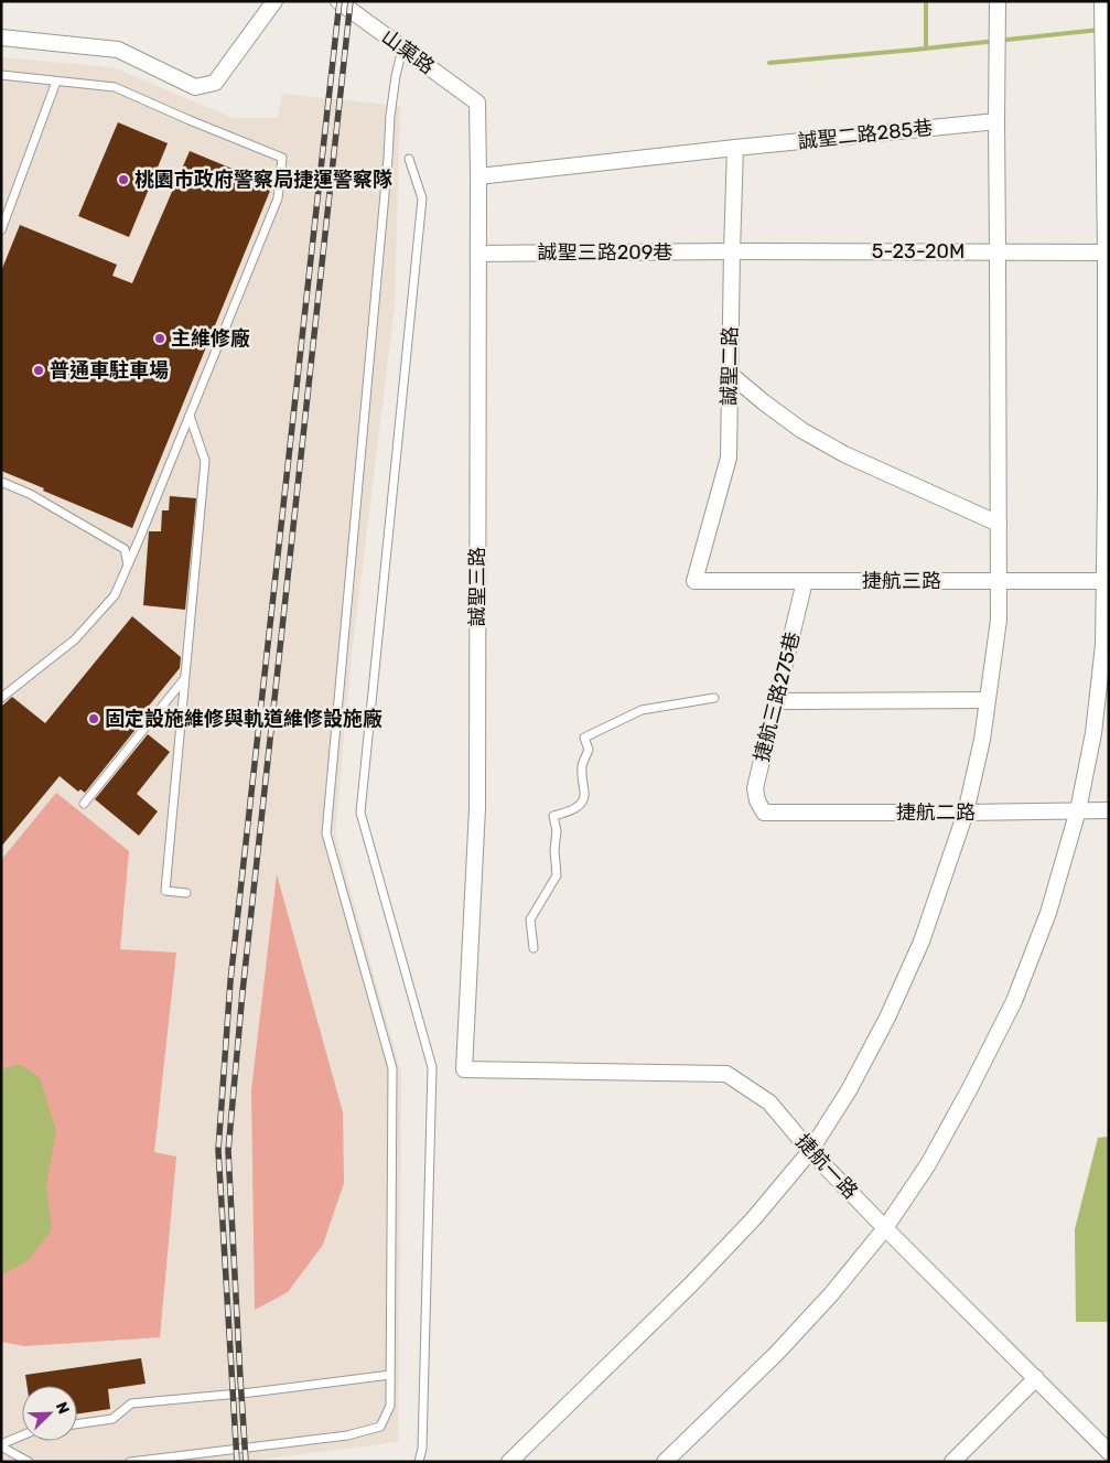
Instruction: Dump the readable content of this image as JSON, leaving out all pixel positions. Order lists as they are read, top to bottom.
{
  "streets": {
    "street": [
      "山菓路",
      "誠聖二路285巷",
      "5-23-20M",
      "誠聖三路209巷",
      "誠聖二路",
      "捷航三路",
      "誠聖三路",
      "捷航三路275巷",
      "捷航二路",
      "捷航一路"
    ]
  },
  "crossings": [
    ["山菓路", "誠聖三路"],
    ["誠聖二路285巷", "誠聖二路"],
    ["誠聖二路285巷", "誠聖三路"],
    ["5-23-20M", "誠聖三路209巷"],
    ["5-23-20M", "誠聖二路"],
    ["誠聖三路209巷", "誠聖二路"],
    ["誠聖三路209巷", "誠聖三路"],
    ["誠聖二路", "捷航三路"],
    ["捷航三路", "捷航三路275巷"],
    ["誠聖三路", "捷航一路"],
    ["捷航三路275巷", "捷航二路"]
  ],
  "places": [
    "桃園市政府警察局捷運警察隊",
    "主維修廠",
    "普通車駐車場",
    "固定設施維修與軌道維修設施廠"
  ],
  "north": "top right"
}
